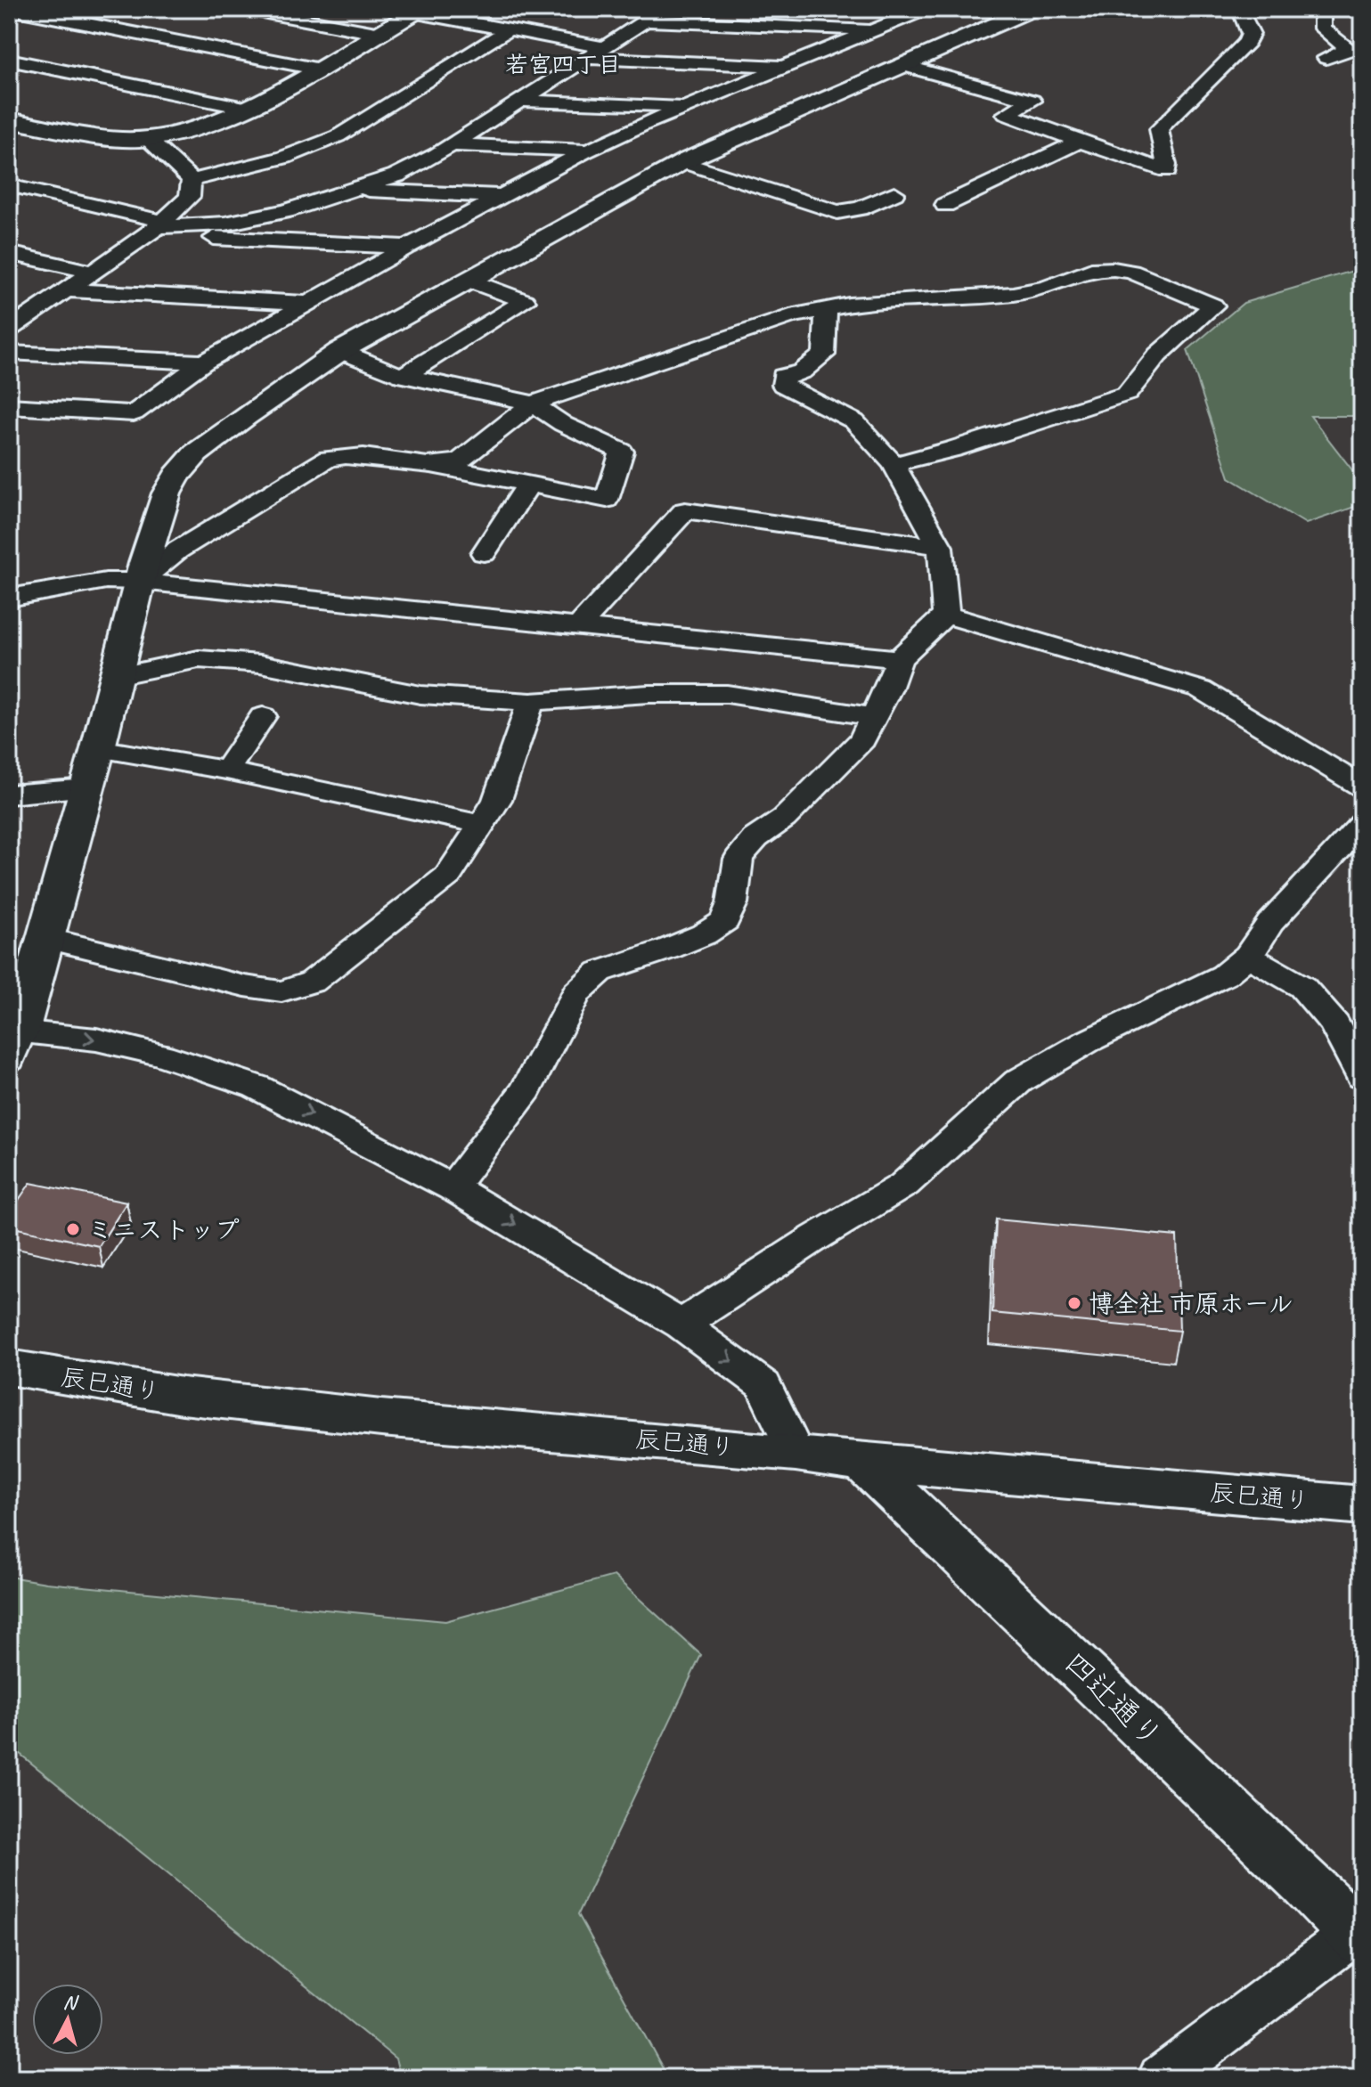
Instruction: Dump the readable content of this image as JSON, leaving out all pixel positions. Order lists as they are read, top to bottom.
{
  "streets": {
    "street": ["辰巳通り", "四辻通り"]
  },
  "crossings": [
    ["辰巳通り", "四辻通り"]
  ],
  "districts": ["若宮四丁目"],
  "places": ["ミニストップ", "博全社 市原ホール"],
  "north": "top"
}
